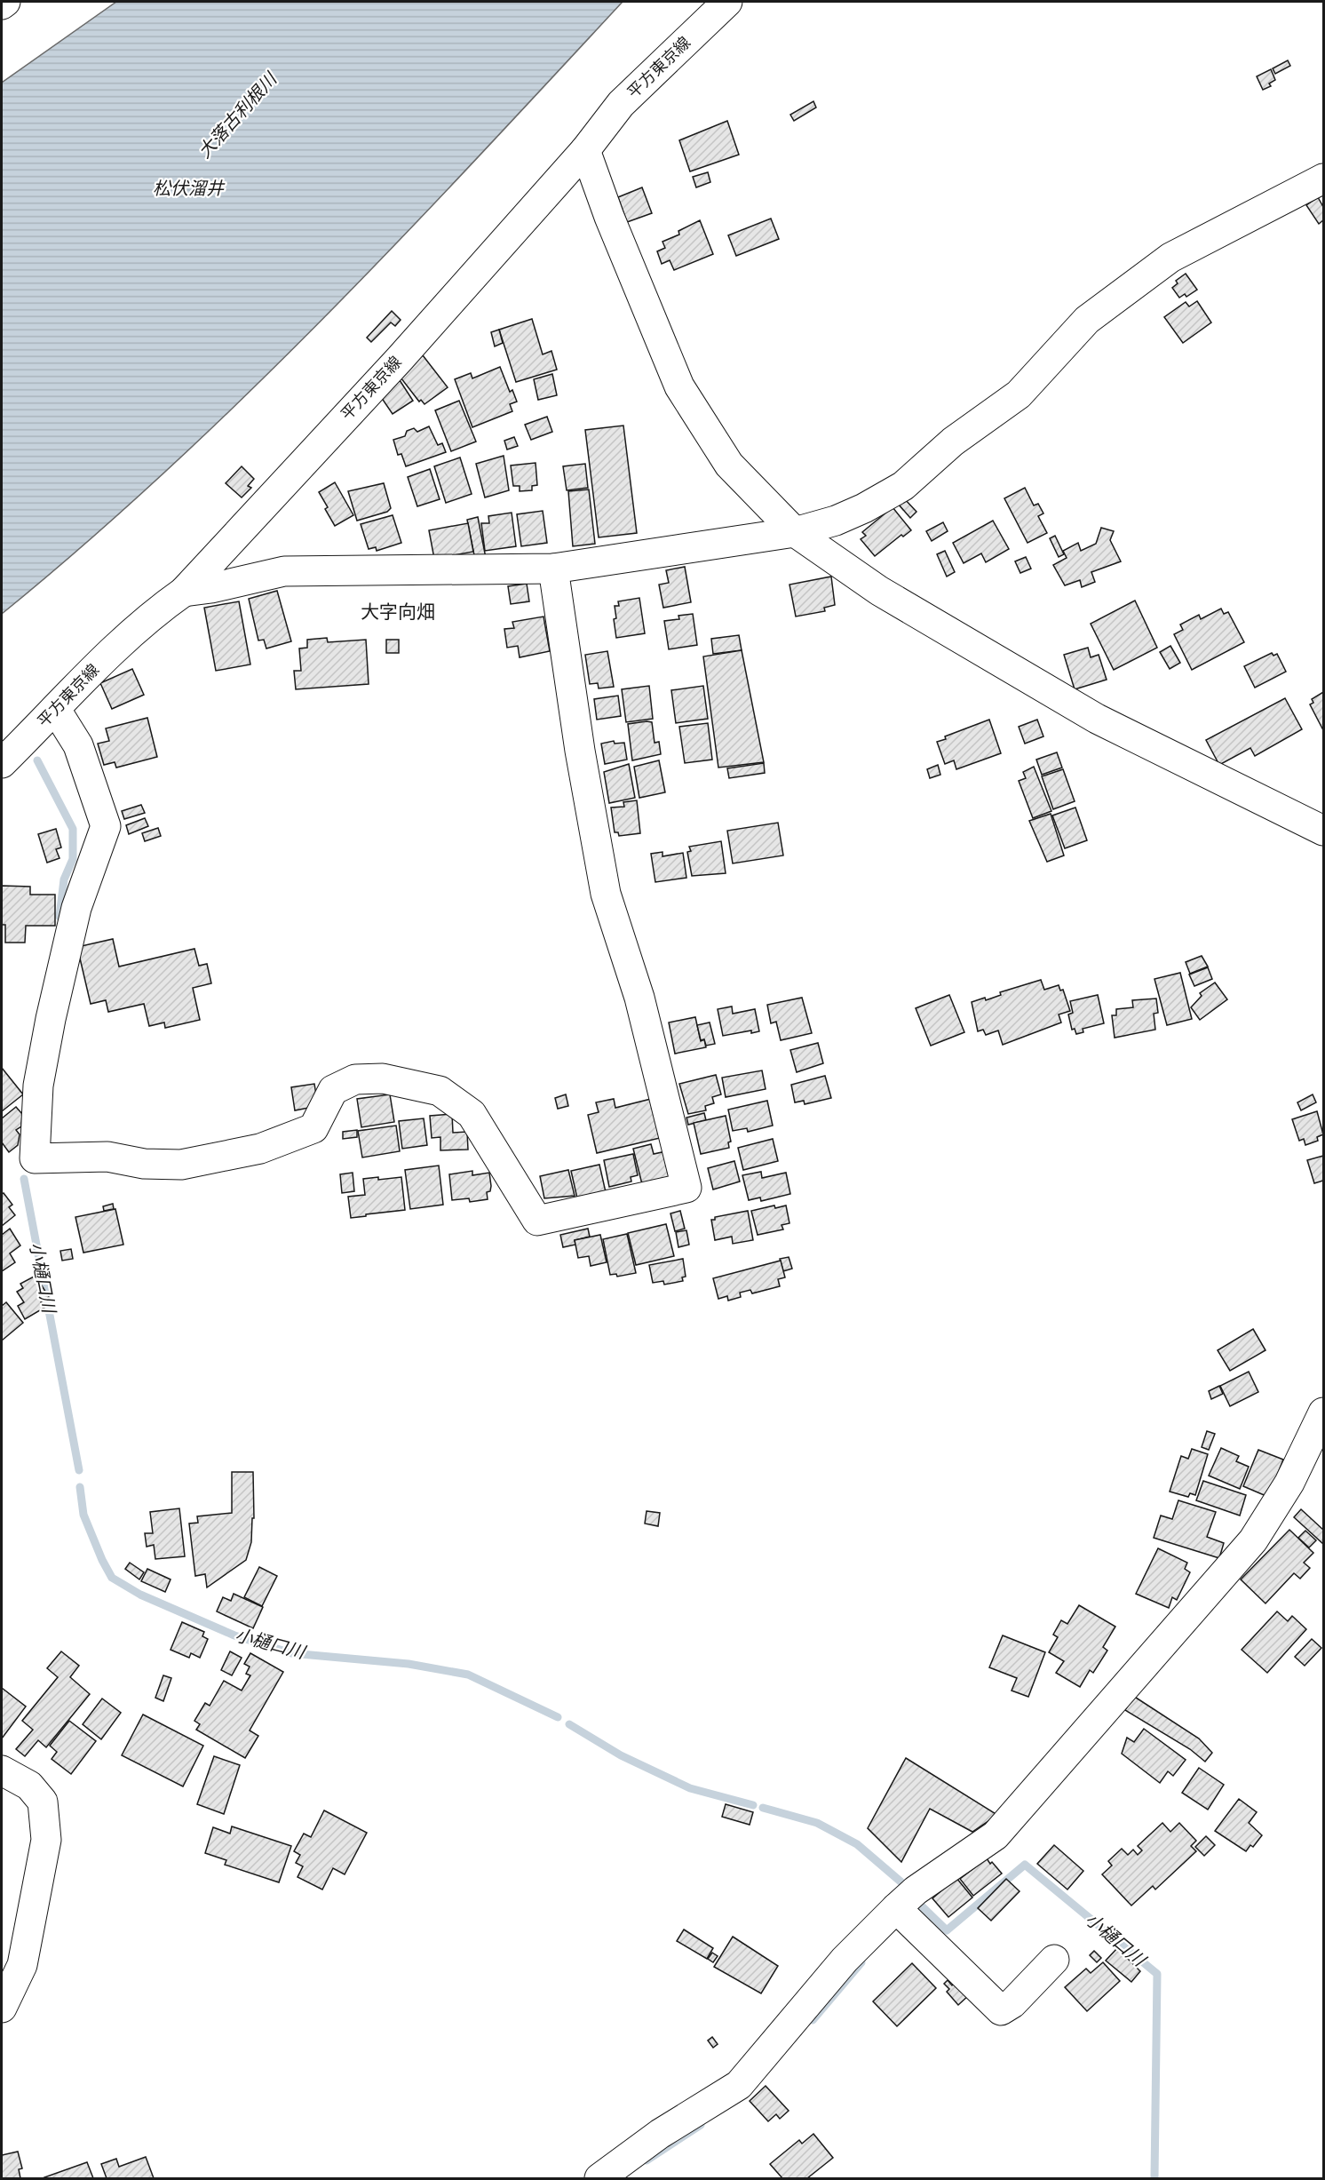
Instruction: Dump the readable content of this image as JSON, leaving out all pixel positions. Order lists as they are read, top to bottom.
{
  "streets": {
    "street": ["平方東京線"]
  },
  "districts": ["大字向畑"],
  "water": ["大落古利根川", "松伏溜井", "小樋口川"]
}
